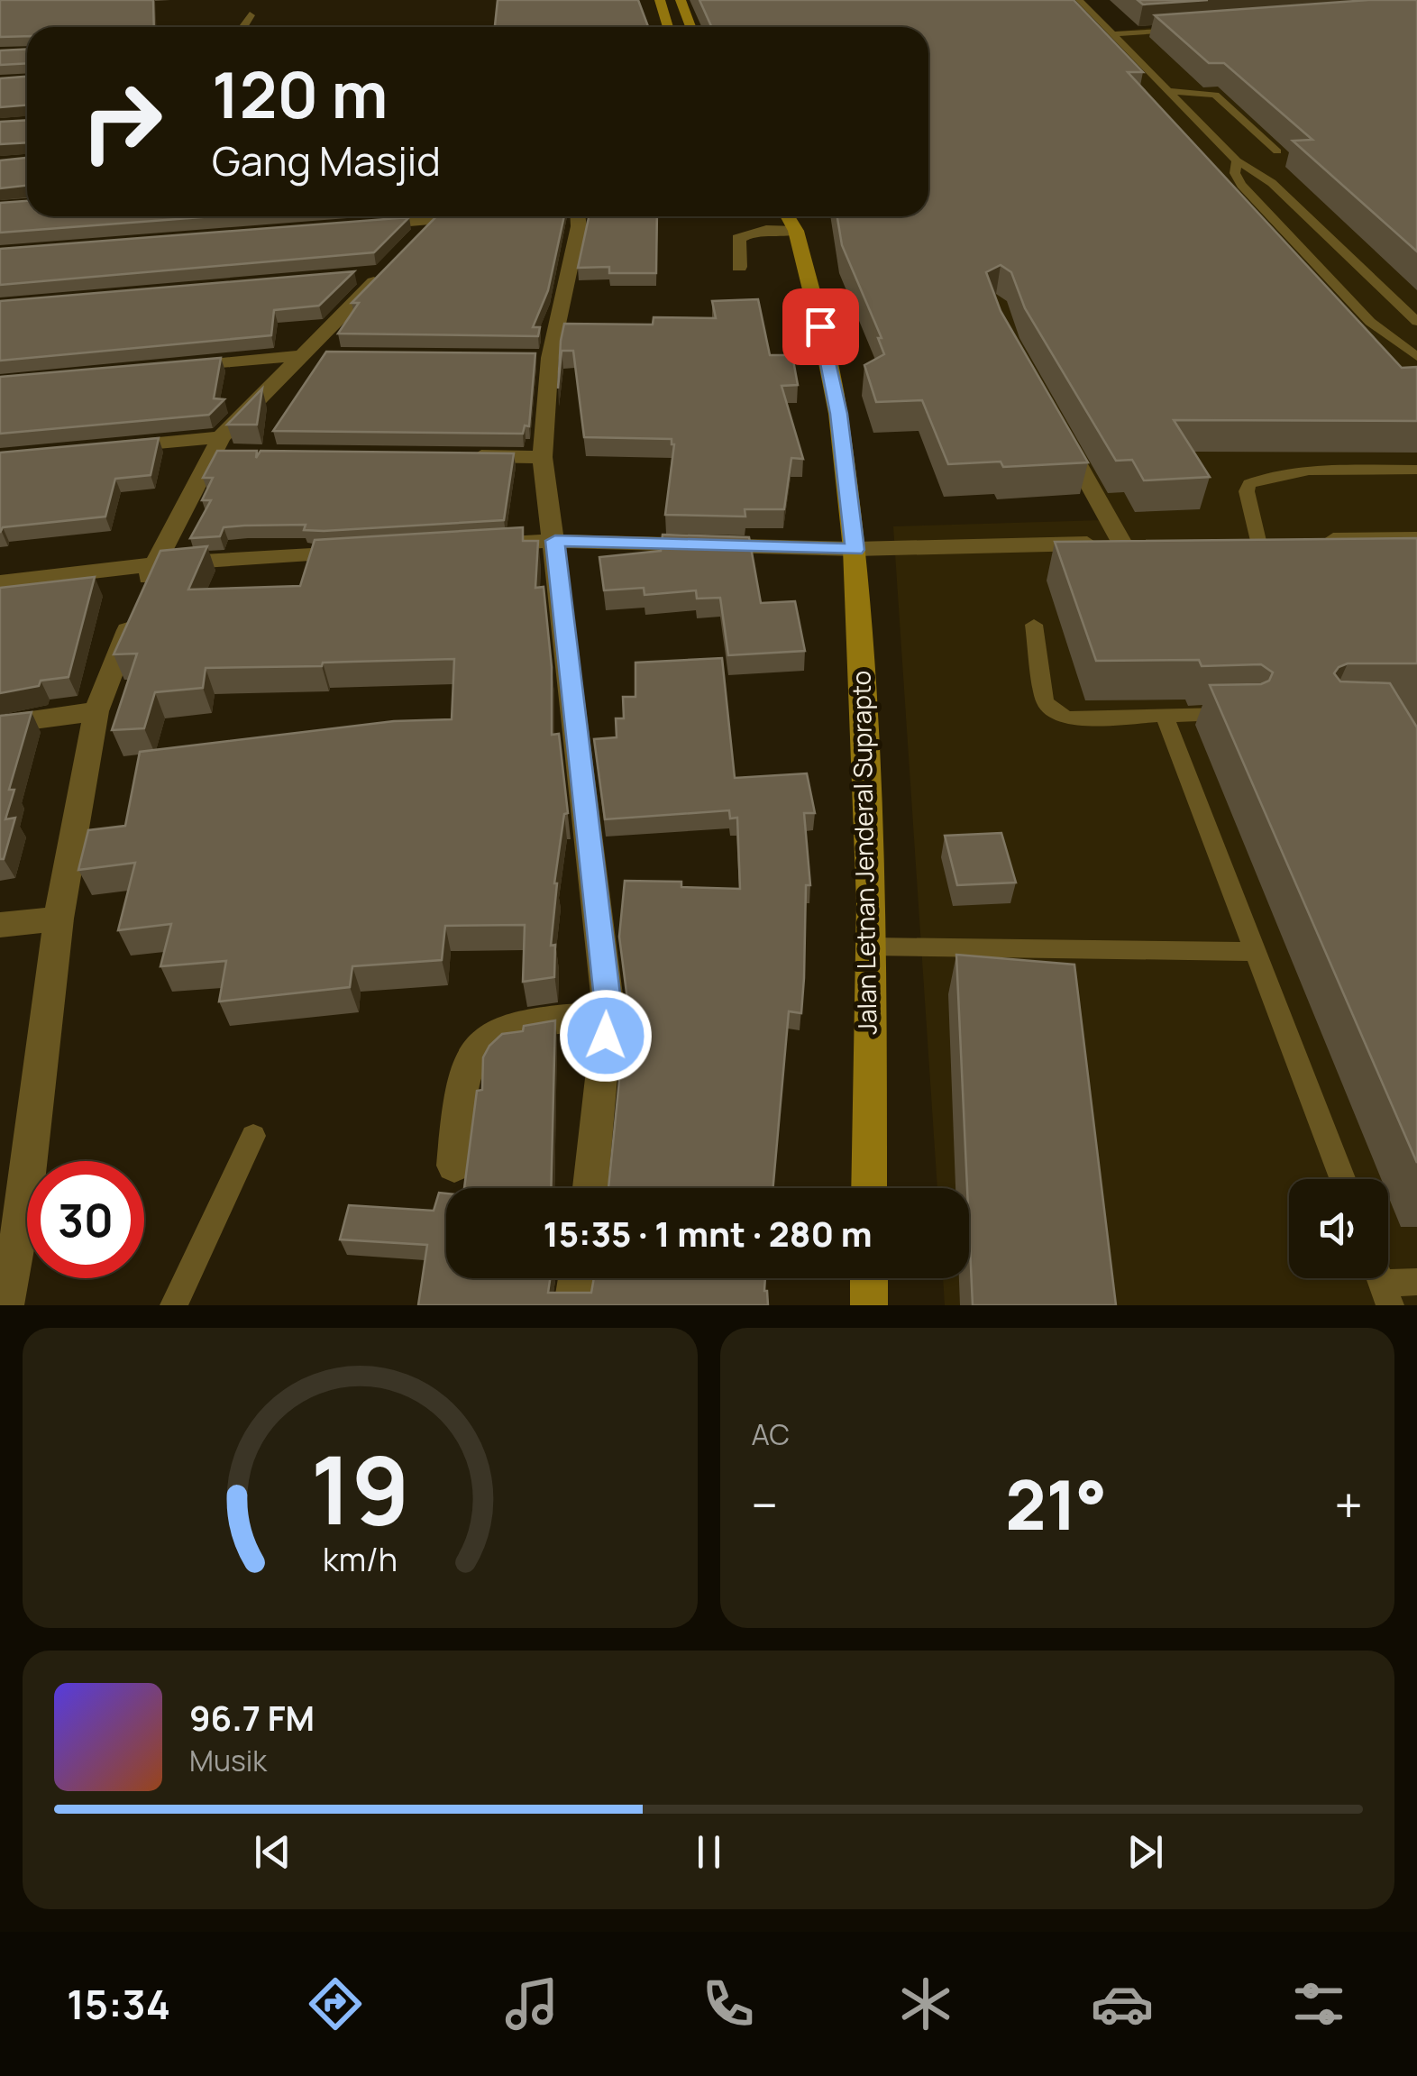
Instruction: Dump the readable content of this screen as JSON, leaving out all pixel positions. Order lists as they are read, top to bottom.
{
  "streets": {
    "main road": ["Jalan Letnan Jenderal Suprapto"]
  },
  "page": {
    "turn": ["120 m", "Gang Masjid"],
    "limit": "30",
    "trip": "15:35 · 1 mnt · 280 m",
    "tile": "AC",
    "heat": ["−", "21°", "+"],
    "song": ["96.7 FM", "Musik"],
    "tabs": "15:34",
    "gauge": ["19", "km/h"]
  }
}
